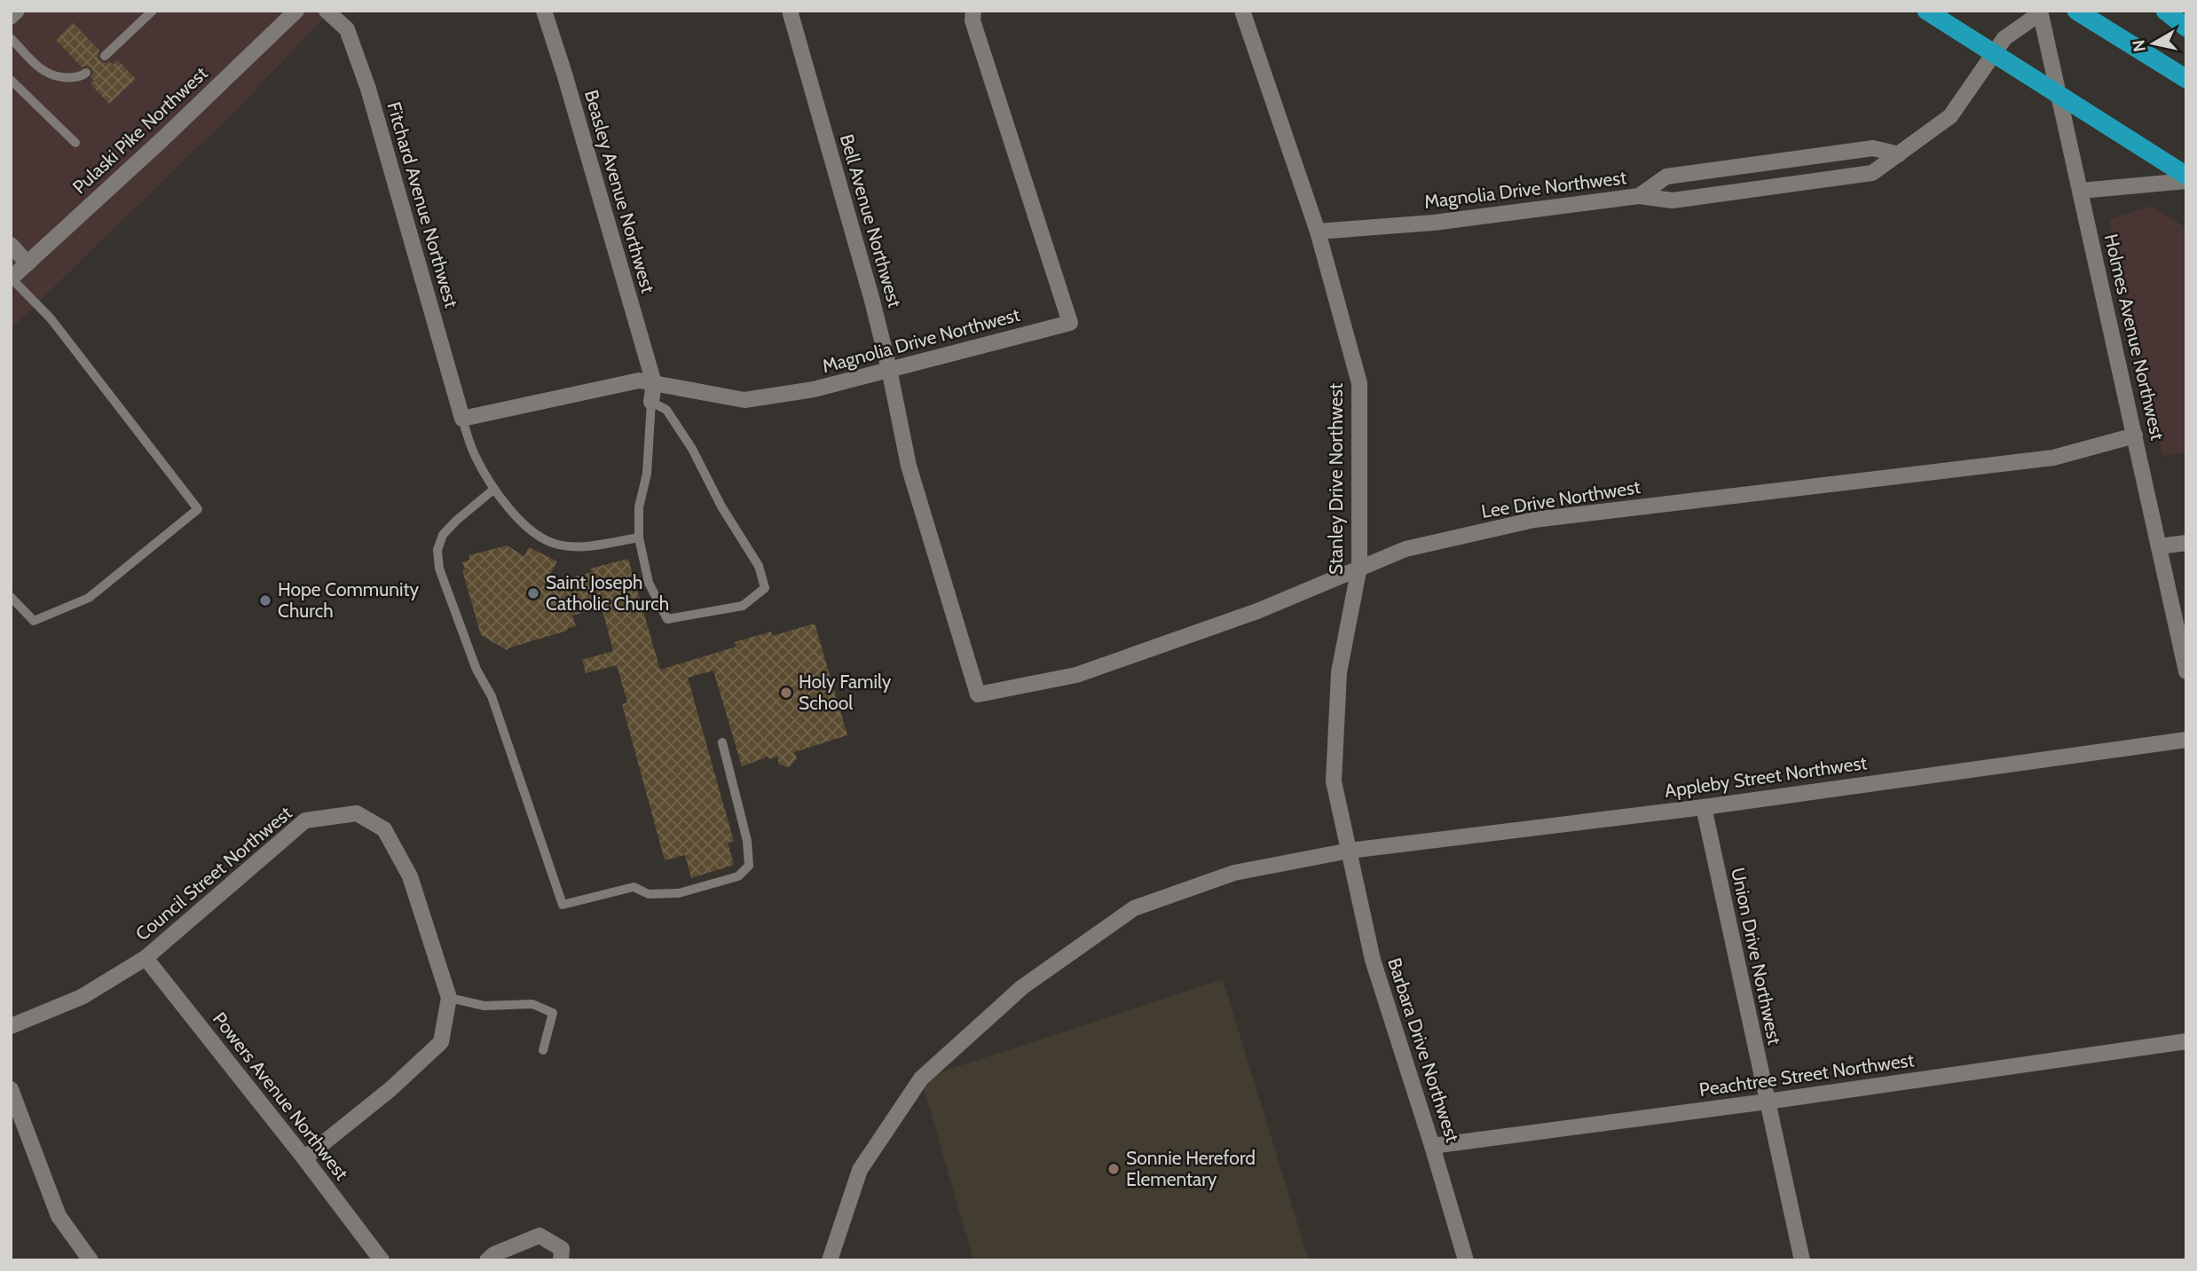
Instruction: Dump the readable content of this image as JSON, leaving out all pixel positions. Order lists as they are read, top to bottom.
{
  "streets": {
    "street": [
      "Pulaski Pike Northwest",
      "Magnolia Drive Northwest",
      "Beasley Avenue Northwest",
      "Fitchard Avenue Northwest",
      "Bell Avenue Northwest",
      "Holmes Avenue Northwest",
      "Stanley Drive Northwest",
      "Lee Drive Northwest",
      "Appleby Street Northwest",
      "Council Street Northwest",
      "Union Drive Northwest",
      "Barbara Drive Northwest",
      "Peachtree Street Northwest",
      "Powers Avenue Northwest"
    ]
  },
  "crossings": [
    ["Magnolia Drive Northwest", "Beasley Avenue Northwest"],
    ["Magnolia Drive Northwest", "Fitchard Avenue Northwest"],
    ["Magnolia Drive Northwest", "Bell Avenue Northwest"],
    ["Magnolia Drive Northwest", "Stanley Drive Northwest"],
    ["Bell Avenue Northwest", "Lee Drive Northwest"],
    ["Holmes Avenue Northwest", "Lee Drive Northwest"],
    ["Stanley Drive Northwest", "Lee Drive Northwest"],
    ["Stanley Drive Northwest", "Appleby Street Northwest"],
    ["Stanley Drive Northwest", "Barbara Drive Northwest"],
    ["Appleby Street Northwest", "Union Drive Northwest"],
    ["Appleby Street Northwest", "Barbara Drive Northwest"],
    ["Council Street Northwest", "Powers Avenue Northwest"],
    ["Union Drive Northwest", "Peachtree Street Northwest"],
    ["Barbara Drive Northwest", "Peachtree Street Northwest"]
  ],
  "places": [
    "Saint Joseph Catholic Church",
    "Hope Community Church",
    "Holy Family School",
    "Sonnie Hereford Elementary"
  ],
  "north": "left"
}
